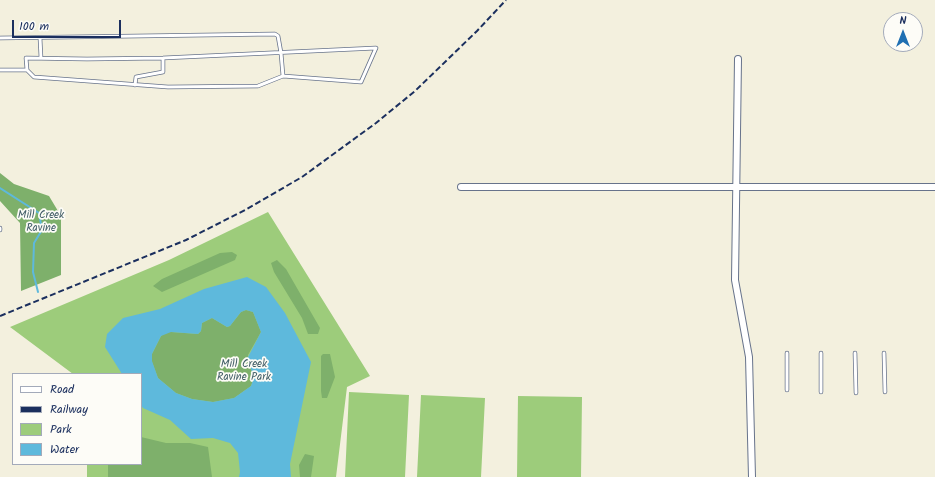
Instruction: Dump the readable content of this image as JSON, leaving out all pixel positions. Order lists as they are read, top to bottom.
{
  "parks": ["Mill Creek Ravine", "Mill Creek Ravine Park"],
  "legend": [
    "Road",
    "Railway",
    "Park",
    "Water"
  ],
  "scale_bar": "100 m",
  "north": "top"
}
